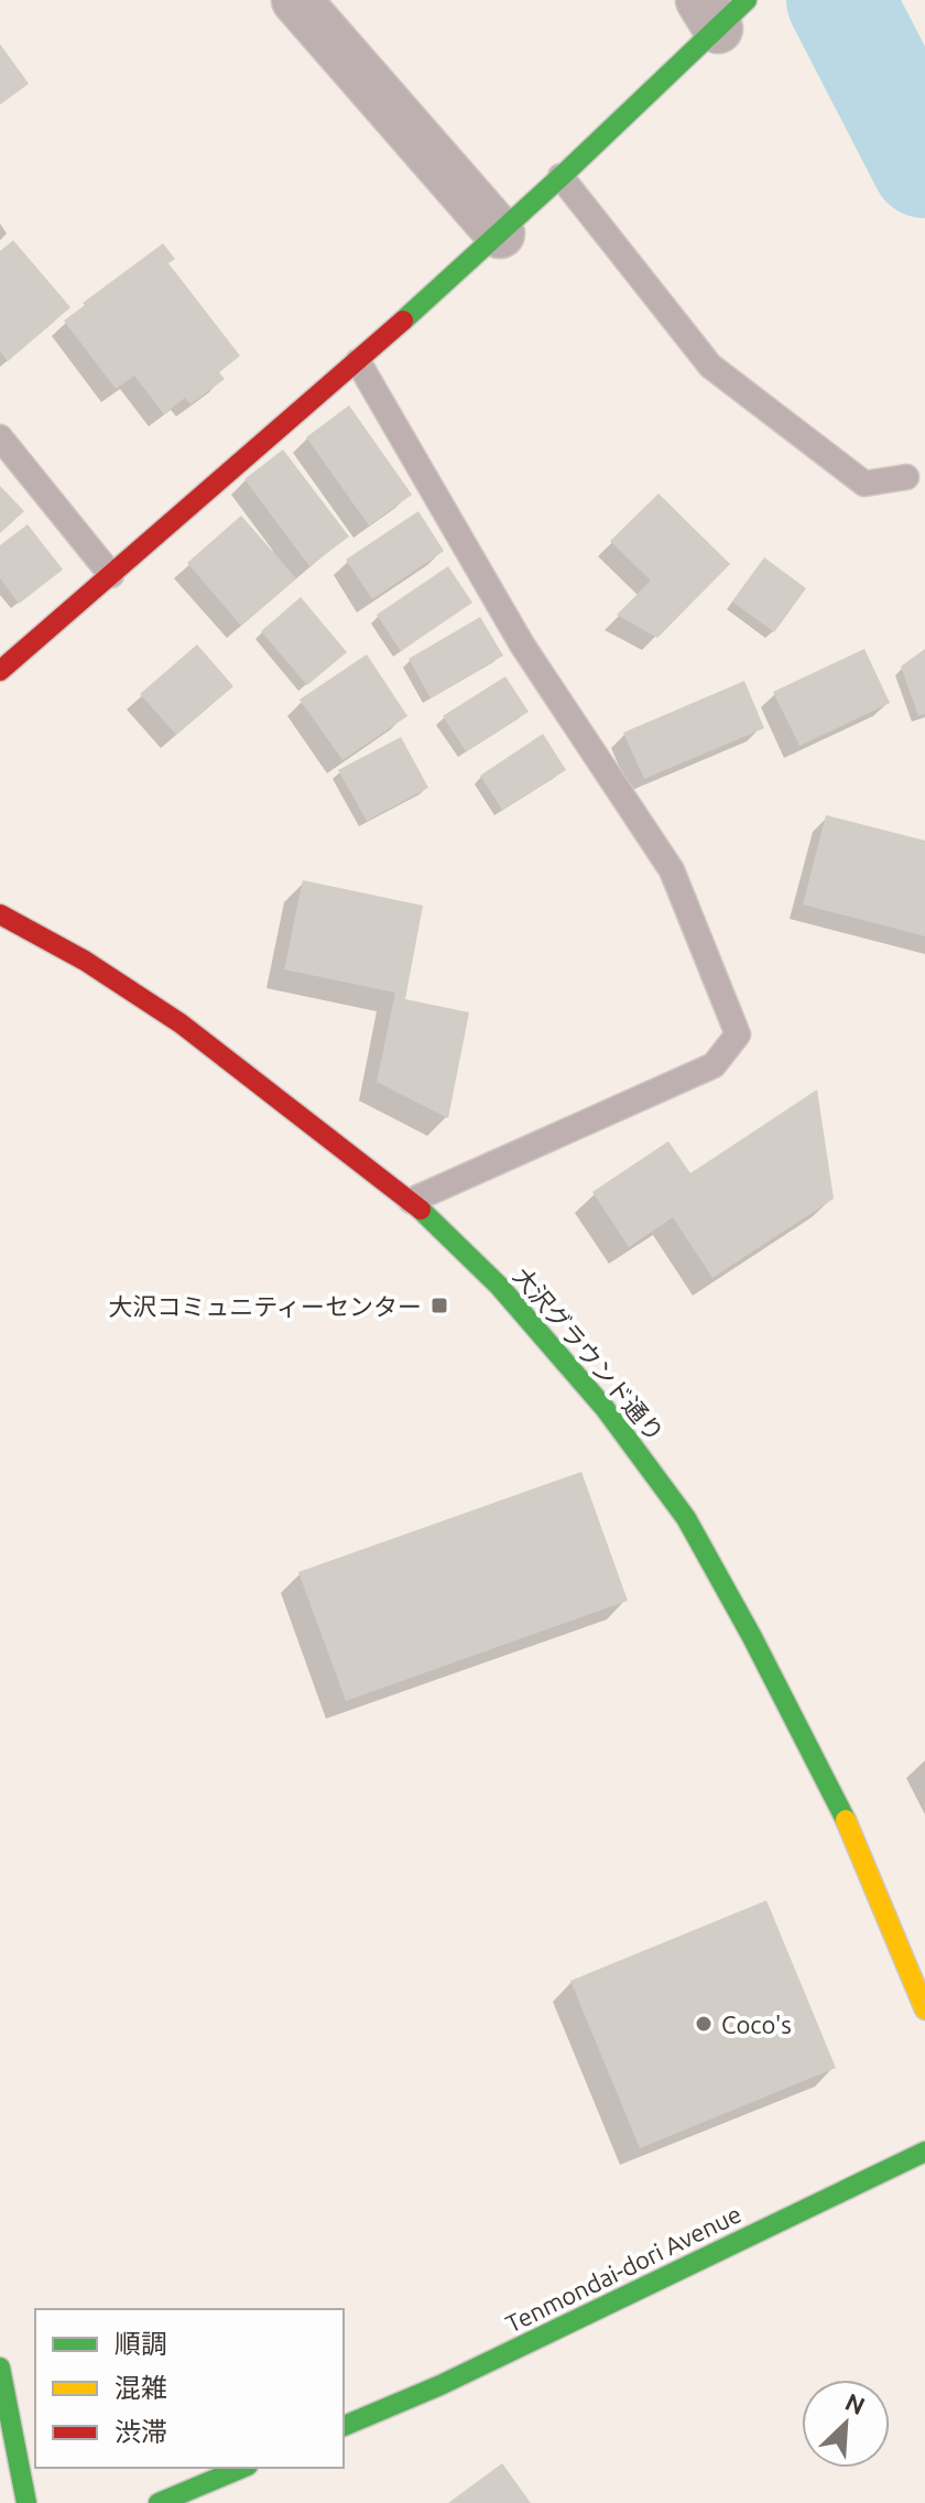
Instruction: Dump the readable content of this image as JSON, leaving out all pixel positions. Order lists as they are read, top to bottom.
{
  "streets": {
    "street": ["大沢グラウンド通り", "Tenmondai-dori Avenue"]
  },
  "places": {
    "transit": ["大沢コミュニティーセンター"],
    "other": ["Coco's"]
  },
  "legend": ["順調", "混雑", "渋滞"],
  "north": "top right"
}
